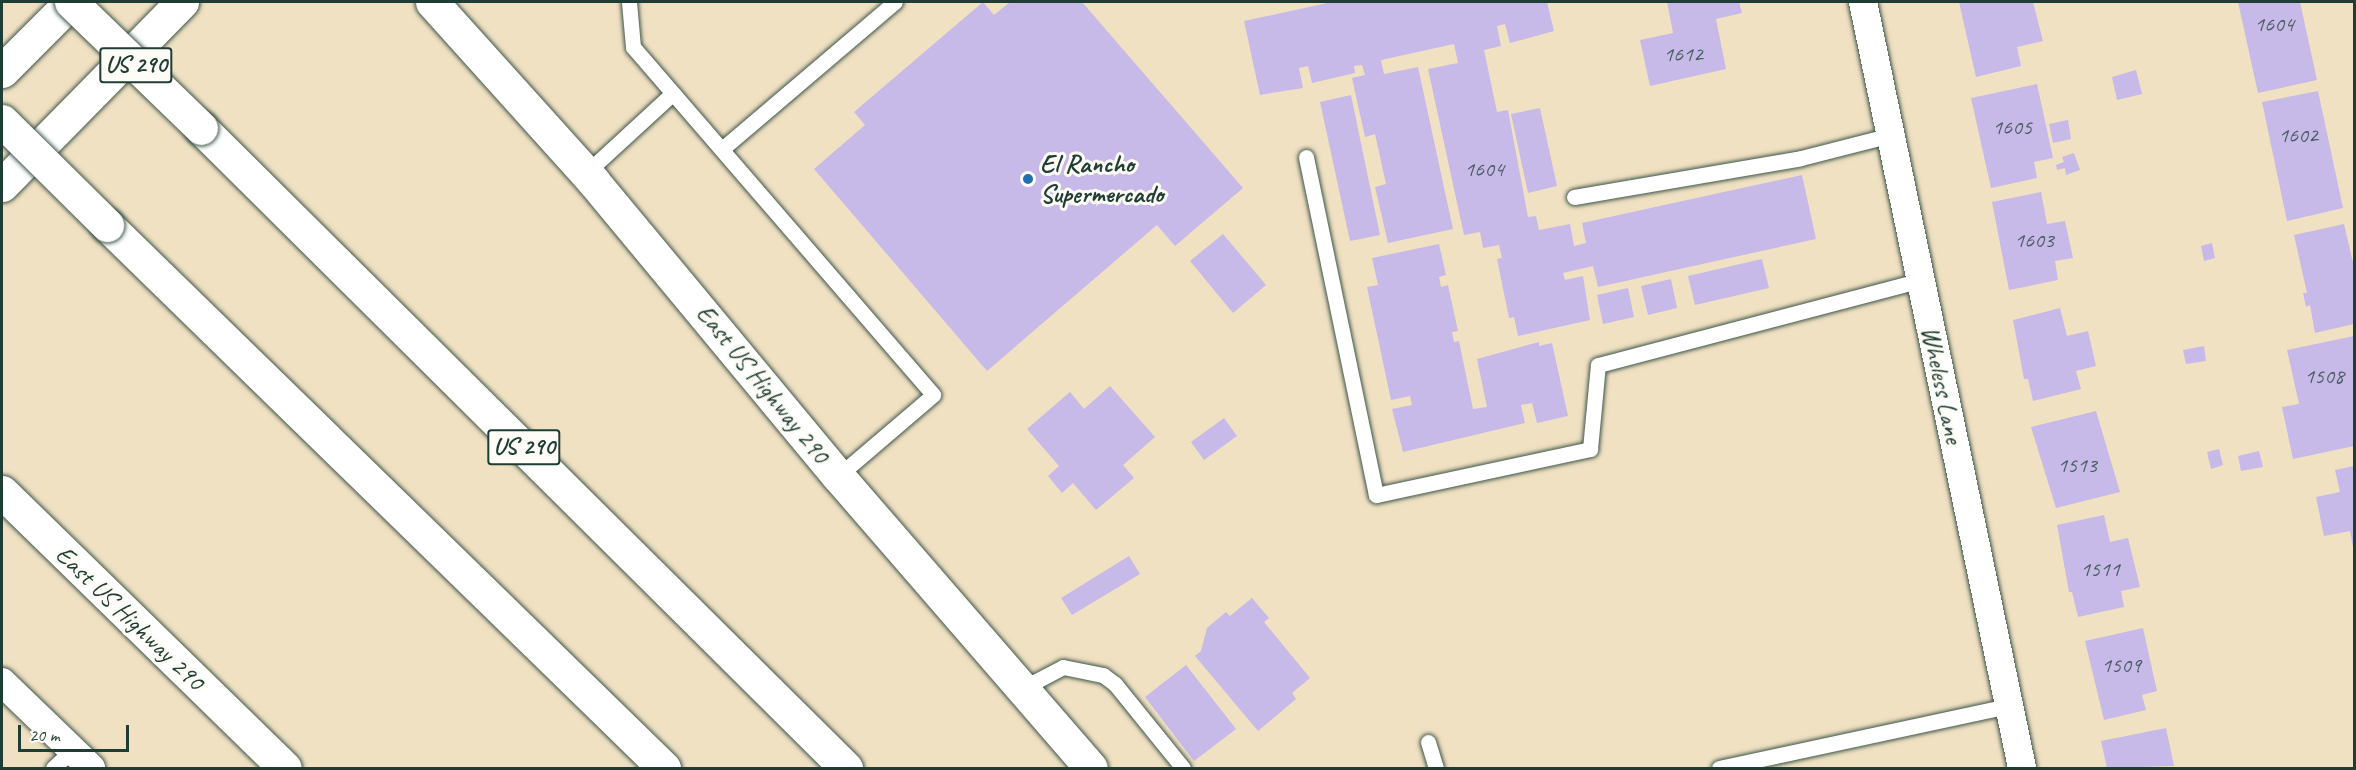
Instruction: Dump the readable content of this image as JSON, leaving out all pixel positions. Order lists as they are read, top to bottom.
{
  "streets": {
    "main road": ["US 290", "East US Highway 290"],
    "street": ["Wheless Lane"]
  },
  "places": ["El Rancho Supermercado"],
  "house_numbers": [
    "1604",
    "1612",
    "1605",
    "1602",
    "1604",
    "1603",
    "1508",
    "1513",
    "1511",
    "1509"
  ],
  "scale_bar": "20 m"
}
